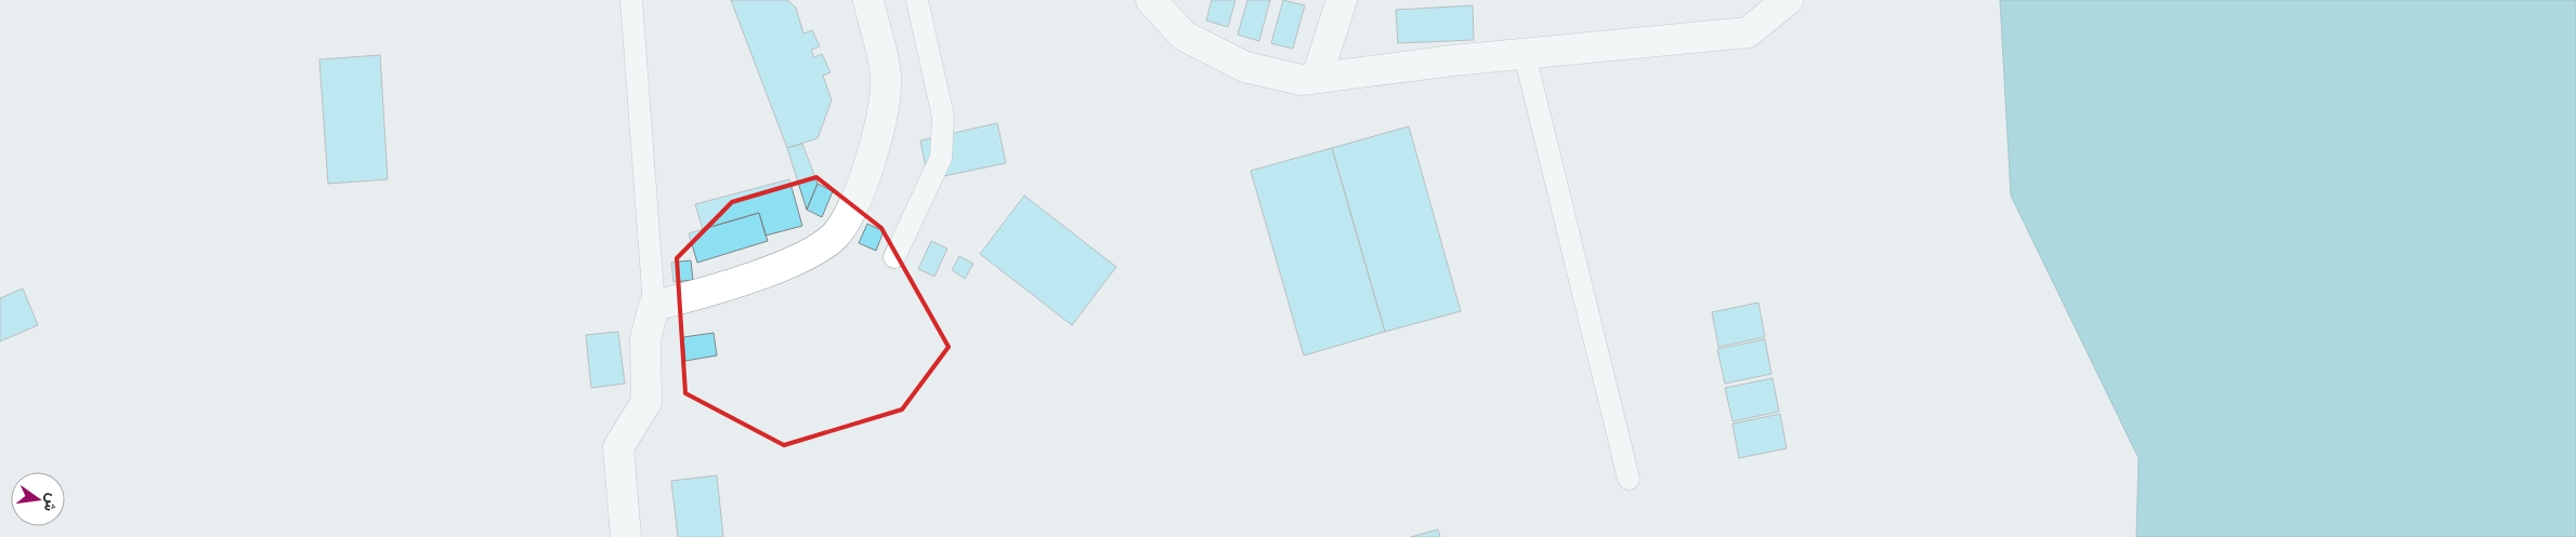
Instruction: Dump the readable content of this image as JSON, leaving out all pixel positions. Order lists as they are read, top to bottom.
{
  "north": "right"
}
